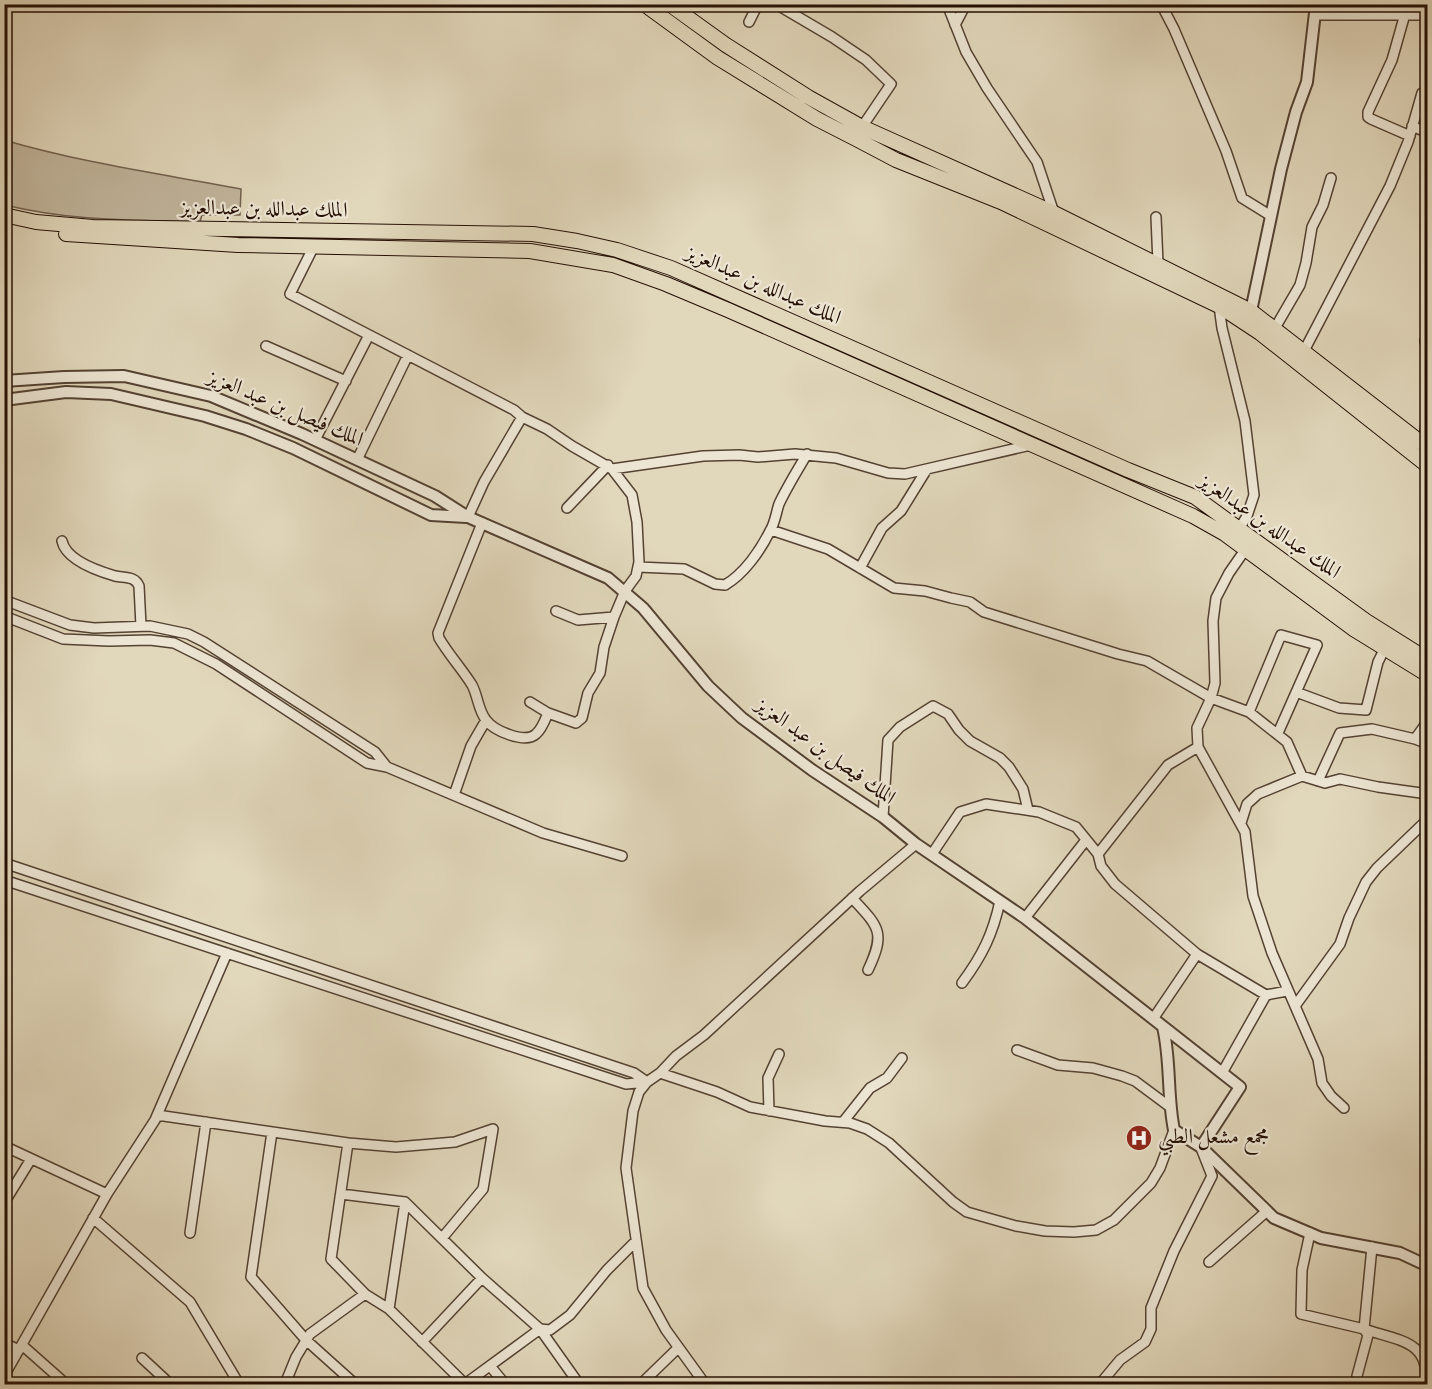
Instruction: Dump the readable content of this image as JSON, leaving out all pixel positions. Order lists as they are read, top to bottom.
{
  "streets": {
    "main road": ["الملك عبدالله بن عبدالعزيز"],
    "street": ["الملك فيصل بن عبد العزيز"]
  },
  "places": {
    "hospital": ["مجمع مشعل الطبي"]
  }
}
